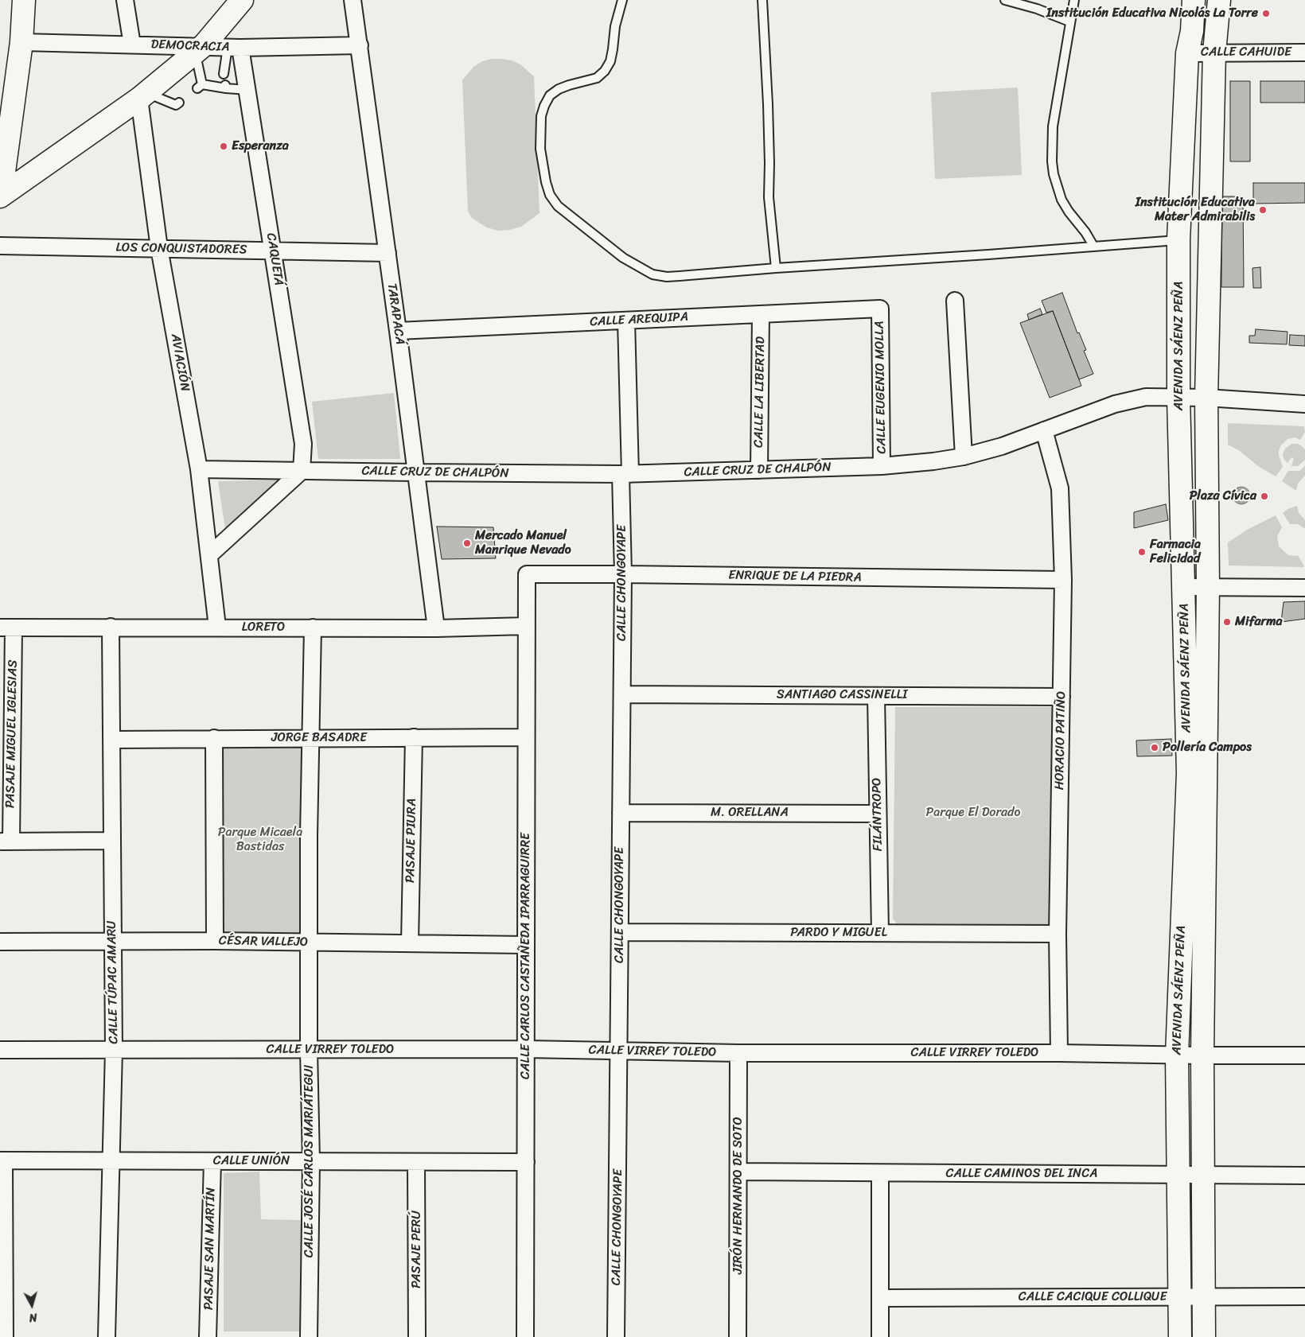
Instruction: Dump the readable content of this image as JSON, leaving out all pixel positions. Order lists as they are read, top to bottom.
{
  "streets": {
    "street": [
      "DEMOCRACIA",
      "CALLE CAHUIDE",
      "LOS CONQUISTADORES",
      "CAQUETÁ",
      "TARAPACÁ",
      "CALLE AREQUIPA",
      "AVENIDA SÁENZ PEÑA",
      "AVIACIÓN",
      "CALLE EUGENIO MOLLA",
      "CALLE LA LIBERTAD",
      "CALLE CRUZ DE CHALPÓN",
      "ENRIQUE DE LA PIEDRA",
      "CALLE CHONGOYAPE",
      "LORETO",
      "SANTIAGO CASSINELLI",
      "PASAJE MIGUEL IGLESIAS",
      "JORGE BASADRE",
      "HORACIO PATIÑO",
      "M. ORELLANA",
      "FILÁNTROPO",
      "PASAJE PIURA",
      "PARDO Y MIGUEL",
      "CÉSAR VALLEJO",
      "CALLE CARLOS CASTAÑEDA IPARRAGUIRRE",
      "CALLE TÚPAC AMARU",
      "CALLE VIRREY TOLEDO",
      "CALLE UNIÓN",
      "CALLE JOSÉ CARLOS MARIÁTEGUI",
      "CALLE CAMINOS DEL INCA",
      "JIRÓN HERNANDO DE SOTO",
      "PASAJE SAN MARTÍN",
      "PASAJE PERÚ",
      "CALLE CACIQUE COLLIQUE"
    ]
  },
  "crossings": [
    ["DEMOCRACIA", "CAQUETÁ"],
    ["DEMOCRACIA", "TARAPACÁ"],
    ["CALLE CAHUIDE", "AVENIDA SÁENZ PEÑA"],
    ["LOS CONQUISTADORES", "CAQUETÁ"],
    ["LOS CONQUISTADORES", "TARAPACÁ"],
    ["LOS CONQUISTADORES", "AVIACIÓN"],
    ["CAQUETÁ", "CALLE CRUZ DE CHALPÓN"],
    ["TARAPACÁ", "CALLE AREQUIPA"],
    ["TARAPACÁ", "CALLE CRUZ DE CHALPÓN"],
    ["TARAPACÁ", "LORETO"],
    ["CALLE AREQUIPA", "CALLE EUGENIO MOLLA"],
    ["CALLE AREQUIPA", "CALLE LA LIBERTAD"],
    ["CALLE AREQUIPA", "CALLE CHONGOYAPE"],
    ["AVENIDA SÁENZ PEÑA", "CALLE CRUZ DE CHALPÓN"],
    ["AVENIDA SÁENZ PEÑA", "CALLE VIRREY TOLEDO"],
    ["AVENIDA SÁENZ PEÑA", "CALLE CAMINOS DEL INCA"],
    ["AVENIDA SÁENZ PEÑA", "CALLE CACIQUE COLLIQUE"],
    ["AVIACIÓN", "CALLE CRUZ DE CHALPÓN"],
    ["AVIACIÓN", "LORETO"],
    ["CALLE EUGENIO MOLLA", "CALLE CRUZ DE CHALPÓN"],
    ["CALLE LA LIBERTAD", "CALLE CRUZ DE CHALPÓN"],
    ["CALLE CRUZ DE CHALPÓN", "CALLE CHONGOYAPE"],
    ["CALLE CRUZ DE CHALPÓN", "HORACIO PATIÑO"],
    ["ENRIQUE DE LA PIEDRA", "CALLE CHONGOYAPE"],
    ["ENRIQUE DE LA PIEDRA", "HORACIO PATIÑO"],
    ["ENRIQUE DE LA PIEDRA", "CALLE CARLOS CASTAÑEDA IPARRAGUIRRE"],
    ["CALLE CHONGOYAPE", "SANTIAGO CASSINELLI"],
    ["CALLE CHONGOYAPE", "M. ORELLANA"],
    ["CALLE CHONGOYAPE", "PARDO Y MIGUEL"],
    ["CALLE CHONGOYAPE", "CALLE VIRREY TOLEDO"],
    ["LORETO", "PASAJE MIGUEL IGLESIAS"],
    ["LORETO", "CALLE CARLOS CASTAÑEDA IPARRAGUIRRE"],
    ["LORETO", "CALLE TÚPAC AMARU"],
    ["LORETO", "CALLE JOSÉ CARLOS MARIÁTEGUI"],
    ["SANTIAGO CASSINELLI", "HORACIO PATIÑO"],
    ["SANTIAGO CASSINELLI", "FILÁNTROPO"],
    ["JORGE BASADRE", "PASAJE PIURA"],
    ["JORGE BASADRE", "CALLE CARLOS CASTAÑEDA IPARRAGUIRRE"],
    ["JORGE BASADRE", "CALLE TÚPAC AMARU"],
    ["JORGE BASADRE", "CALLE JOSÉ CARLOS MARIÁTEGUI"],
    ["HORACIO PATIÑO", "PARDO Y MIGUEL"],
    ["HORACIO PATIÑO", "CALLE VIRREY TOLEDO"],
    ["M. ORELLANA", "FILÁNTROPO"],
    ["FILÁNTROPO", "PARDO Y MIGUEL"],
    ["PASAJE PIURA", "CÉSAR VALLEJO"],
    ["CÉSAR VALLEJO", "CALLE CARLOS CASTAÑEDA IPARRAGUIRRE"],
    ["CÉSAR VALLEJO", "CALLE TÚPAC AMARU"],
    ["CÉSAR VALLEJO", "CALLE JOSÉ CARLOS MARIÁTEGUI"],
    ["CALLE CARLOS CASTAÑEDA IPARRAGUIRRE", "CALLE VIRREY TOLEDO"],
    ["CALLE CARLOS CASTAÑEDA IPARRAGUIRRE", "CALLE UNIÓN"],
    ["CALLE TÚPAC AMARU", "CALLE VIRREY TOLEDO"],
    ["CALLE TÚPAC AMARU", "CALLE UNIÓN"],
    ["CALLE VIRREY TOLEDO", "CALLE JOSÉ CARLOS MARIÁTEGUI"],
    ["CALLE VIRREY TOLEDO", "JIRÓN HERNANDO DE SOTO"],
    ["CALLE UNIÓN", "CALLE JOSÉ CARLOS MARIÁTEGUI"],
    ["CALLE UNIÓN", "PASAJE SAN MARTÍN"],
    ["CALLE UNIÓN", "PASAJE PERÚ"],
    ["CALLE CAMINOS DEL INCA", "JIRÓN HERNANDO DE SOTO"]
  ],
  "parks": ["Parque El Dorado", "Parque Micaela Bastidas"],
  "places": [
    "Institución Educativa Nicolás La Torre",
    "Esperanza",
    "Institución Educativa Mater Admirabilis",
    "Plaza Cívica",
    "Mercado Manuel Manrique Nevado",
    "Farmacia Felicidad",
    "Mifarma",
    "Pollería Campos"
  ],
  "north": "bottom"
}
